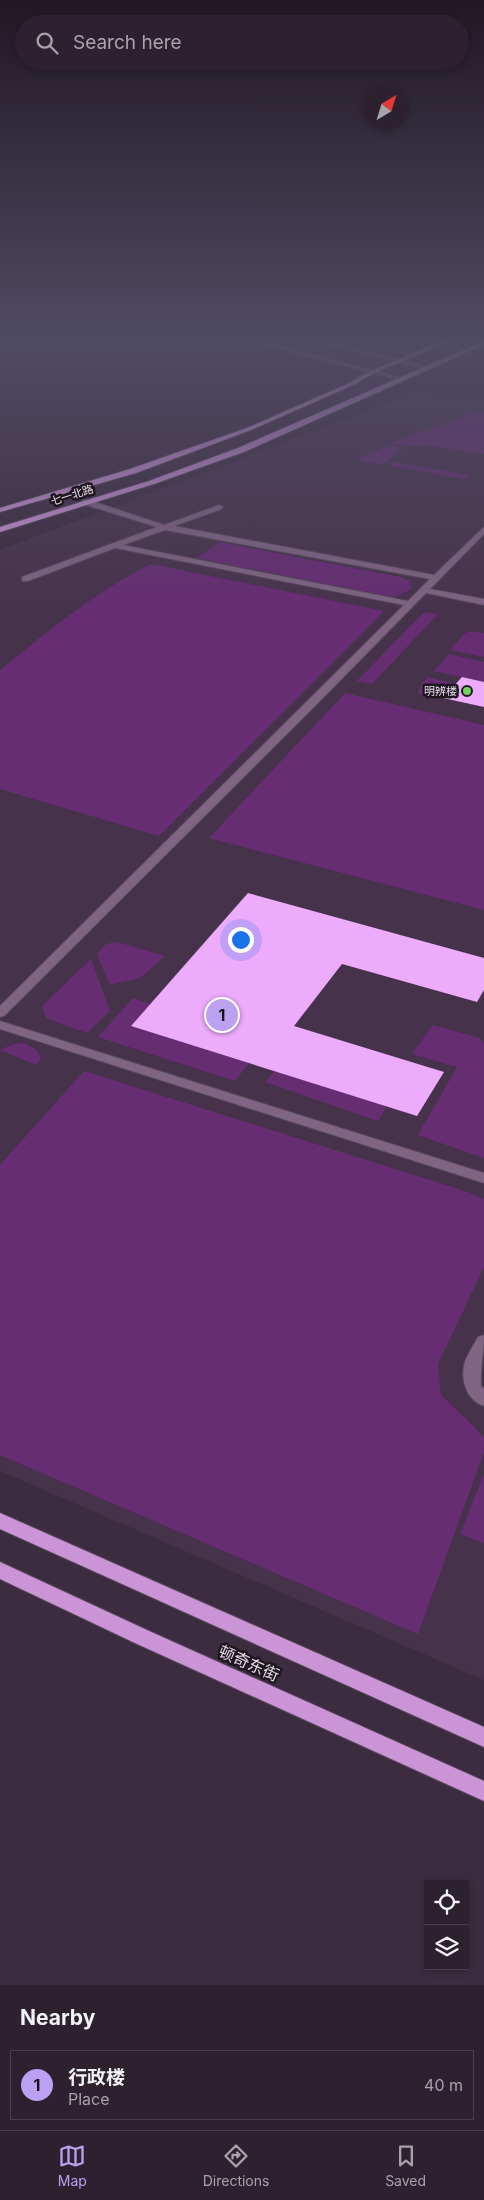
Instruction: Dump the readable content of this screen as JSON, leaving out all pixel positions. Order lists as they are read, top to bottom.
{
  "streets": {
    "main road": ["七一北路", "顿奇东街"]
  },
  "places": ["明辨楼"],
  "north": "top right",
  "page": {
    "search": "Search here",
    "pins": "1",
    "heading": "Nearby",
    "list": [
      {
        "mark": "1",
        "name": "行政楼",
        "note": "Place",
        "value": "40 m"
      }
    ],
    "nav": ["Map", "Directions", "Saved"]
  }
}
